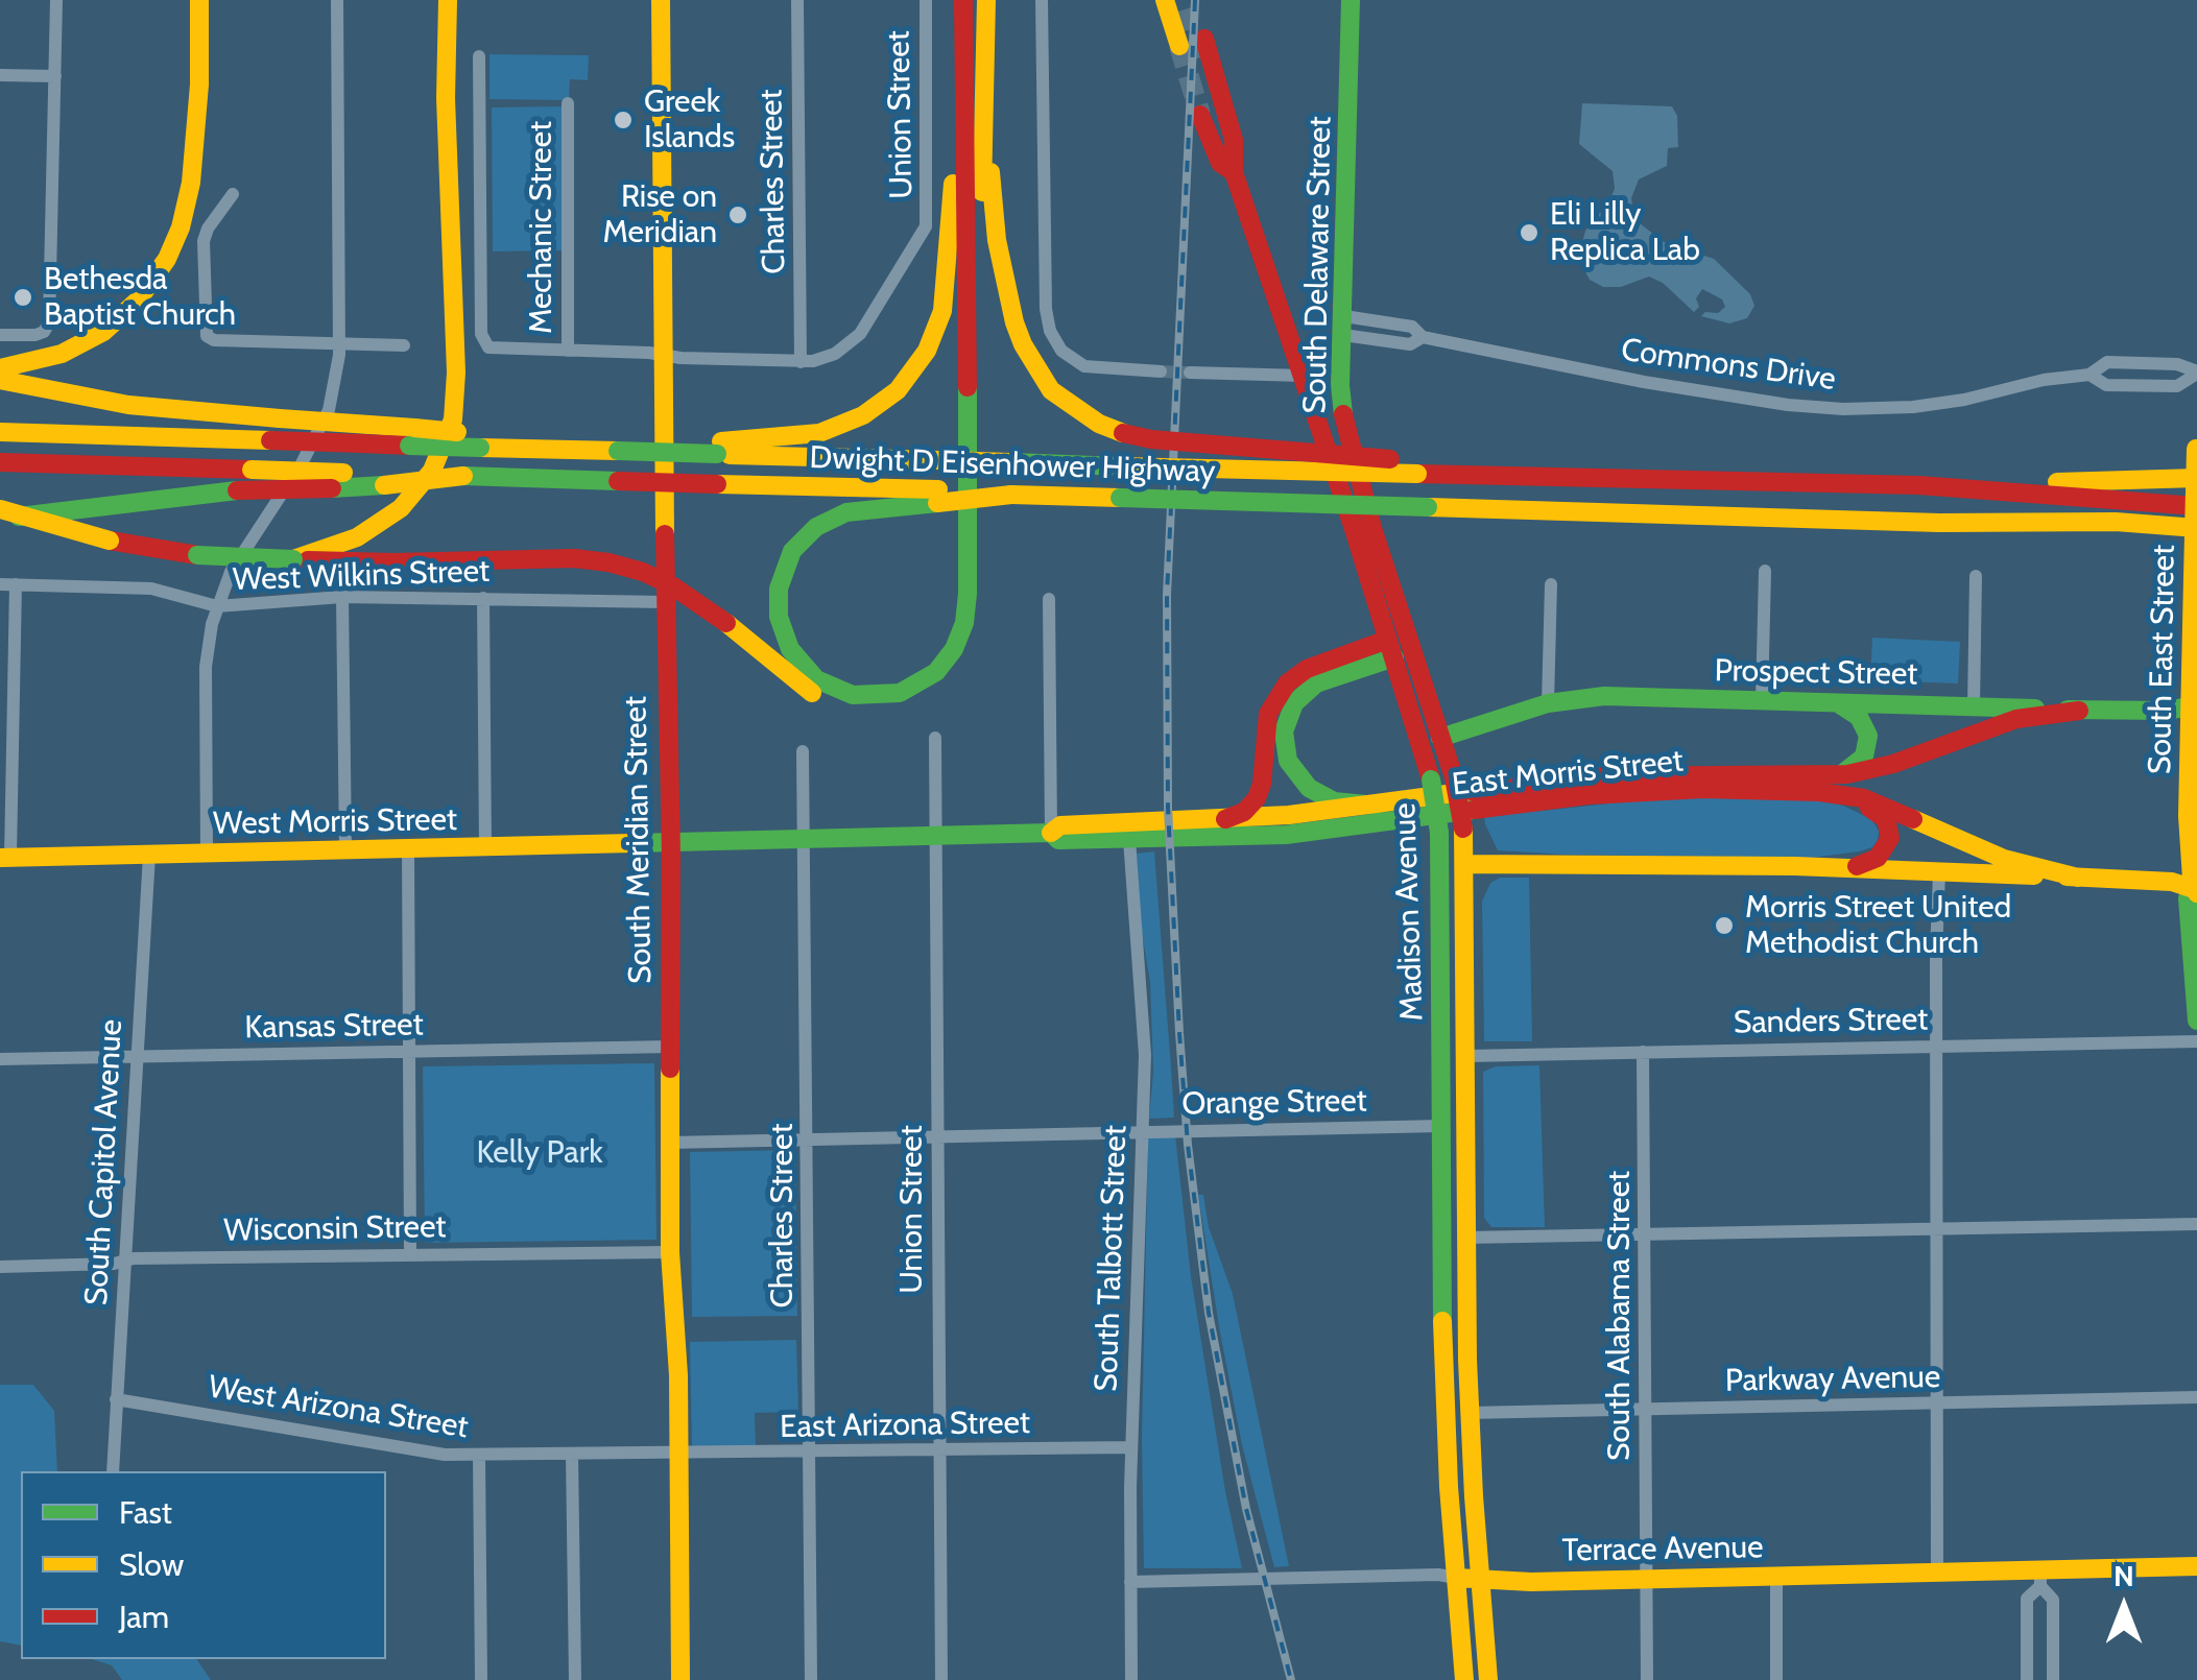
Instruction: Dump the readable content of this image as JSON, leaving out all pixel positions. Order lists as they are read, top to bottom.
{
  "streets": {
    "main road": [
      "South Delaware Street",
      "Dwight D Eisenhower Highway",
      "South East Street",
      "Prospect Street",
      "East Morris Street",
      "West Morris Street",
      "South Meridian Street",
      "Madison Avenue",
      "Terrace Avenue"
    ],
    "street": [
      "Union Street",
      "Charles Street",
      "Mechanic Street",
      "Commons Drive",
      "West Wilkins Street",
      "Sanders Street",
      "Kansas Street",
      "Orange Street",
      "South Capitol Avenue",
      "Wisconsin Street",
      "South Talbott Street",
      "South Alabama Street",
      "Parkway Avenue",
      "West Arizona Street",
      "East Arizona Street"
    ]
  },
  "crossings": [
    ["Union Street", "Charles Street"],
    ["Union Street", "East Morris Street"],
    ["Union Street", "Orange Street"],
    ["Union Street", "East Arizona Street"],
    ["Charles Street", "East Morris Street"],
    ["Charles Street", "Orange Street"],
    ["Charles Street", "East Arizona Street"],
    ["South Delaware Street", "Commons Drive"],
    ["South Delaware Street", "Madison Avenue"],
    ["West Wilkins Street", "South Meridian Street"],
    ["South East Street", "Prospect Street"],
    ["South East Street", "East Morris Street"],
    ["Prospect Street", "East Morris Street"],
    ["Prospect Street", "Madison Avenue"],
    ["East Morris Street", "West Morris Street"],
    ["East Morris Street", "South Meridian Street"],
    ["East Morris Street", "Madison Avenue"],
    ["East Morris Street", "South Talbott Street"],
    ["West Morris Street", "South Meridian Street"],
    ["West Morris Street", "South Capitol Avenue"],
    ["South Meridian Street", "Kansas Street"],
    ["South Meridian Street", "Orange Street"],
    ["South Meridian Street", "Wisconsin Street"],
    ["South Meridian Street", "West Arizona Street"],
    ["South Meridian Street", "East Arizona Street"],
    ["Madison Avenue", "Sanders Street"],
    ["Madison Avenue", "Orange Street"],
    ["Madison Avenue", "Parkway Avenue"],
    ["Madison Avenue", "Terrace Avenue"],
    ["Sanders Street", "South Alabama Street"],
    ["Kansas Street", "South Capitol Avenue"],
    ["Orange Street", "South Talbott Street"],
    ["South Capitol Avenue", "Wisconsin Street"],
    ["South Capitol Avenue", "West Arizona Street"],
    ["South Talbott Street", "East Arizona Street"],
    ["South Talbott Street", "Terrace Avenue"],
    ["South Alabama Street", "Parkway Avenue"],
    ["South Alabama Street", "Terrace Avenue"],
    ["West Arizona Street", "East Arizona Street"]
  ],
  "parks": ["Kelly Park"],
  "places": [
    "Greek Islands",
    "Rise on Meridian",
    "Eli Lilly Replica Lab",
    "Bethesda Baptist Church",
    "Morris Street United Methodist Church"
  ],
  "legend": ["Fast", "Slow", "Jam"],
  "north": "top"
}
